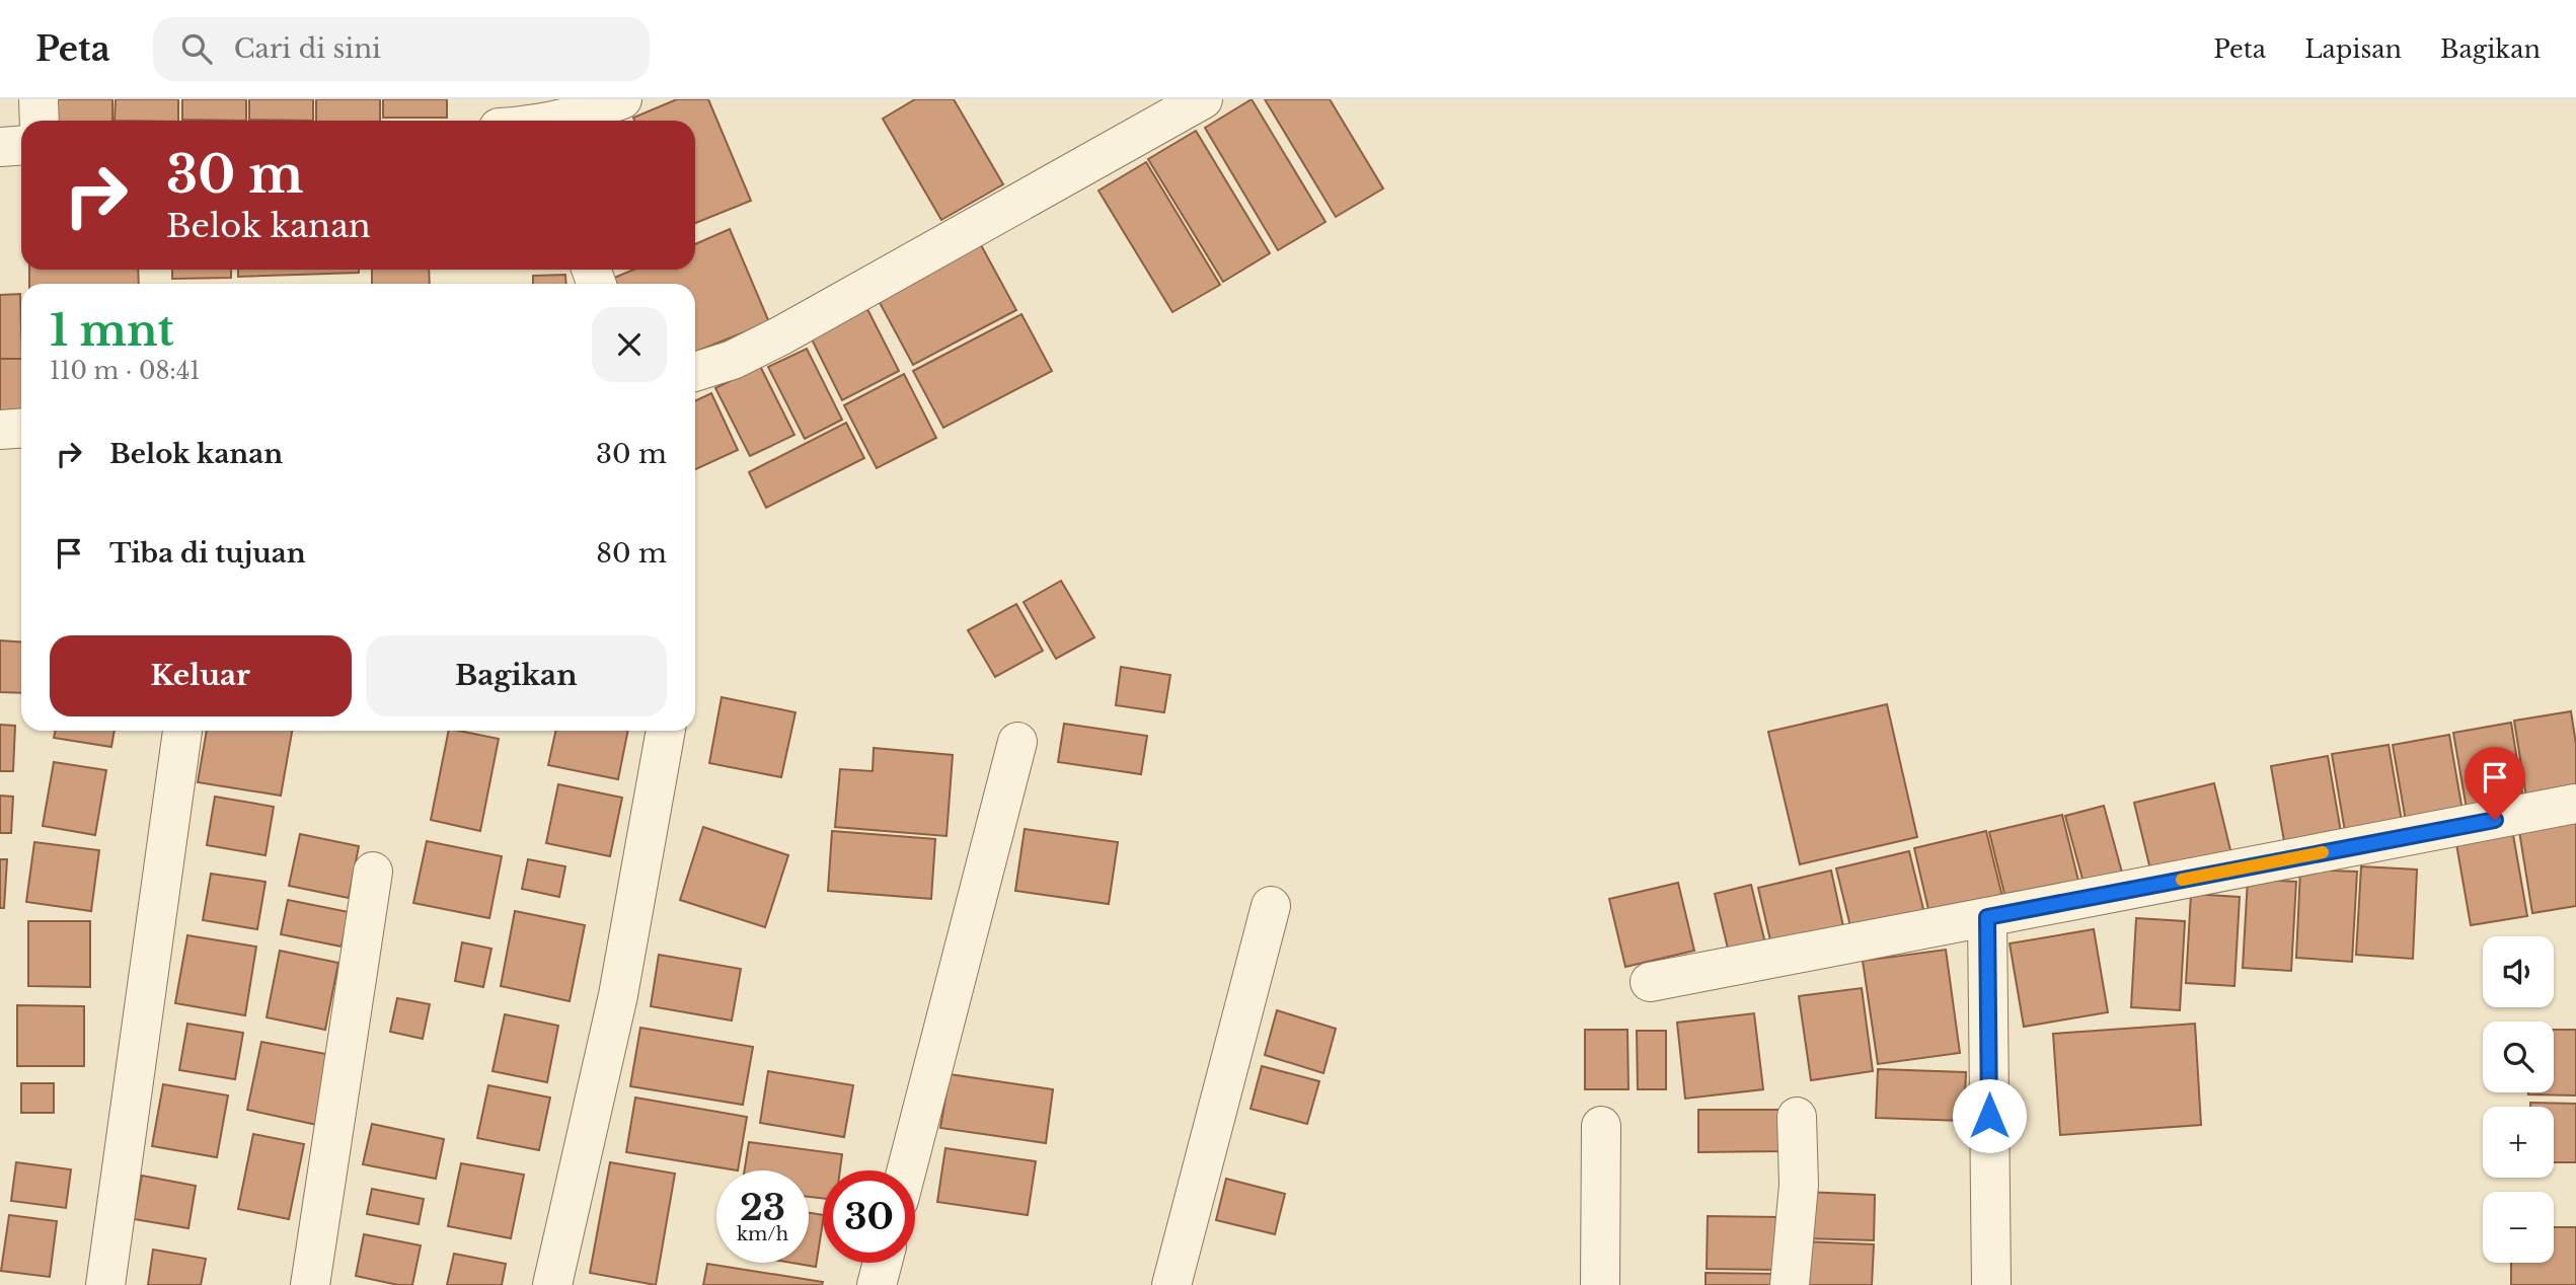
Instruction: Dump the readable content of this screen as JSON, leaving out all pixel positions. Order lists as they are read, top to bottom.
{
  "page": {
    "header": "Peta",
    "search": "Cari di sini",
    "nav": ["Peta", "Lapisan", "Bagikan"],
    "turn": ["30 m", "Belok kanan"],
    "heading": ["1 mnt", "110 m · 08:41"],
    "list": [
      {
        "name": "Belok kanan",
        "value": "30 m"
      },
      {
        "name": "Tiba di tujuan",
        "value": "80 m"
      }
    ],
    "buttons": ["Keluar", "Bagikan"],
    "map_buttons": ["+", "−"],
    "speed": "23 km/h",
    "limit": "30"
  }
}
